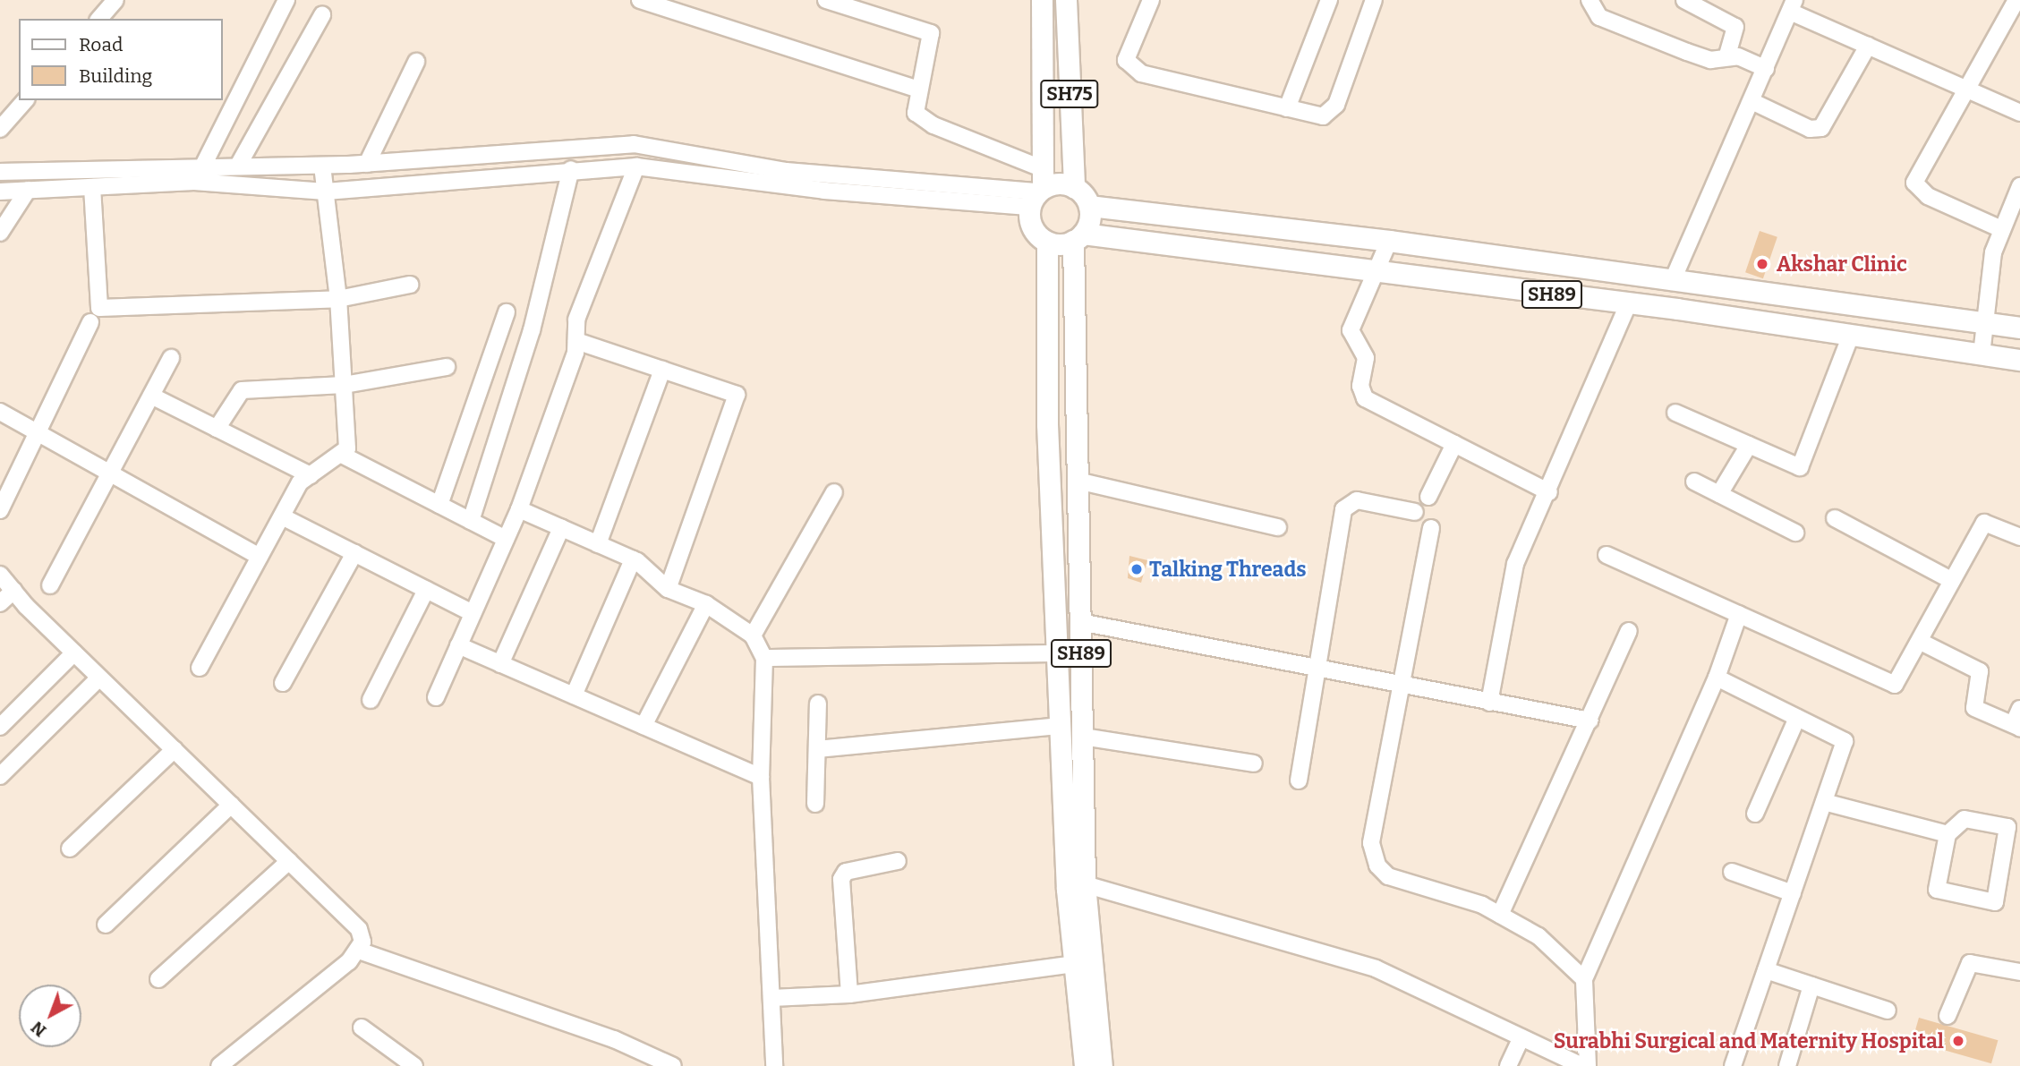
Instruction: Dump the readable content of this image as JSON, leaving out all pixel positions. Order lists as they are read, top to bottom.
{
  "streets": {
    "main road": ["SH75", "SH89"]
  },
  "crossings": [
    ["SH75", "SH89"]
  ],
  "places": ["Akshar Clinic", "Talking Threads", "Surabhi Surgical and Maternity Hospital"],
  "legend": ["Road", "Building"],
  "north": "bottom left"
}
